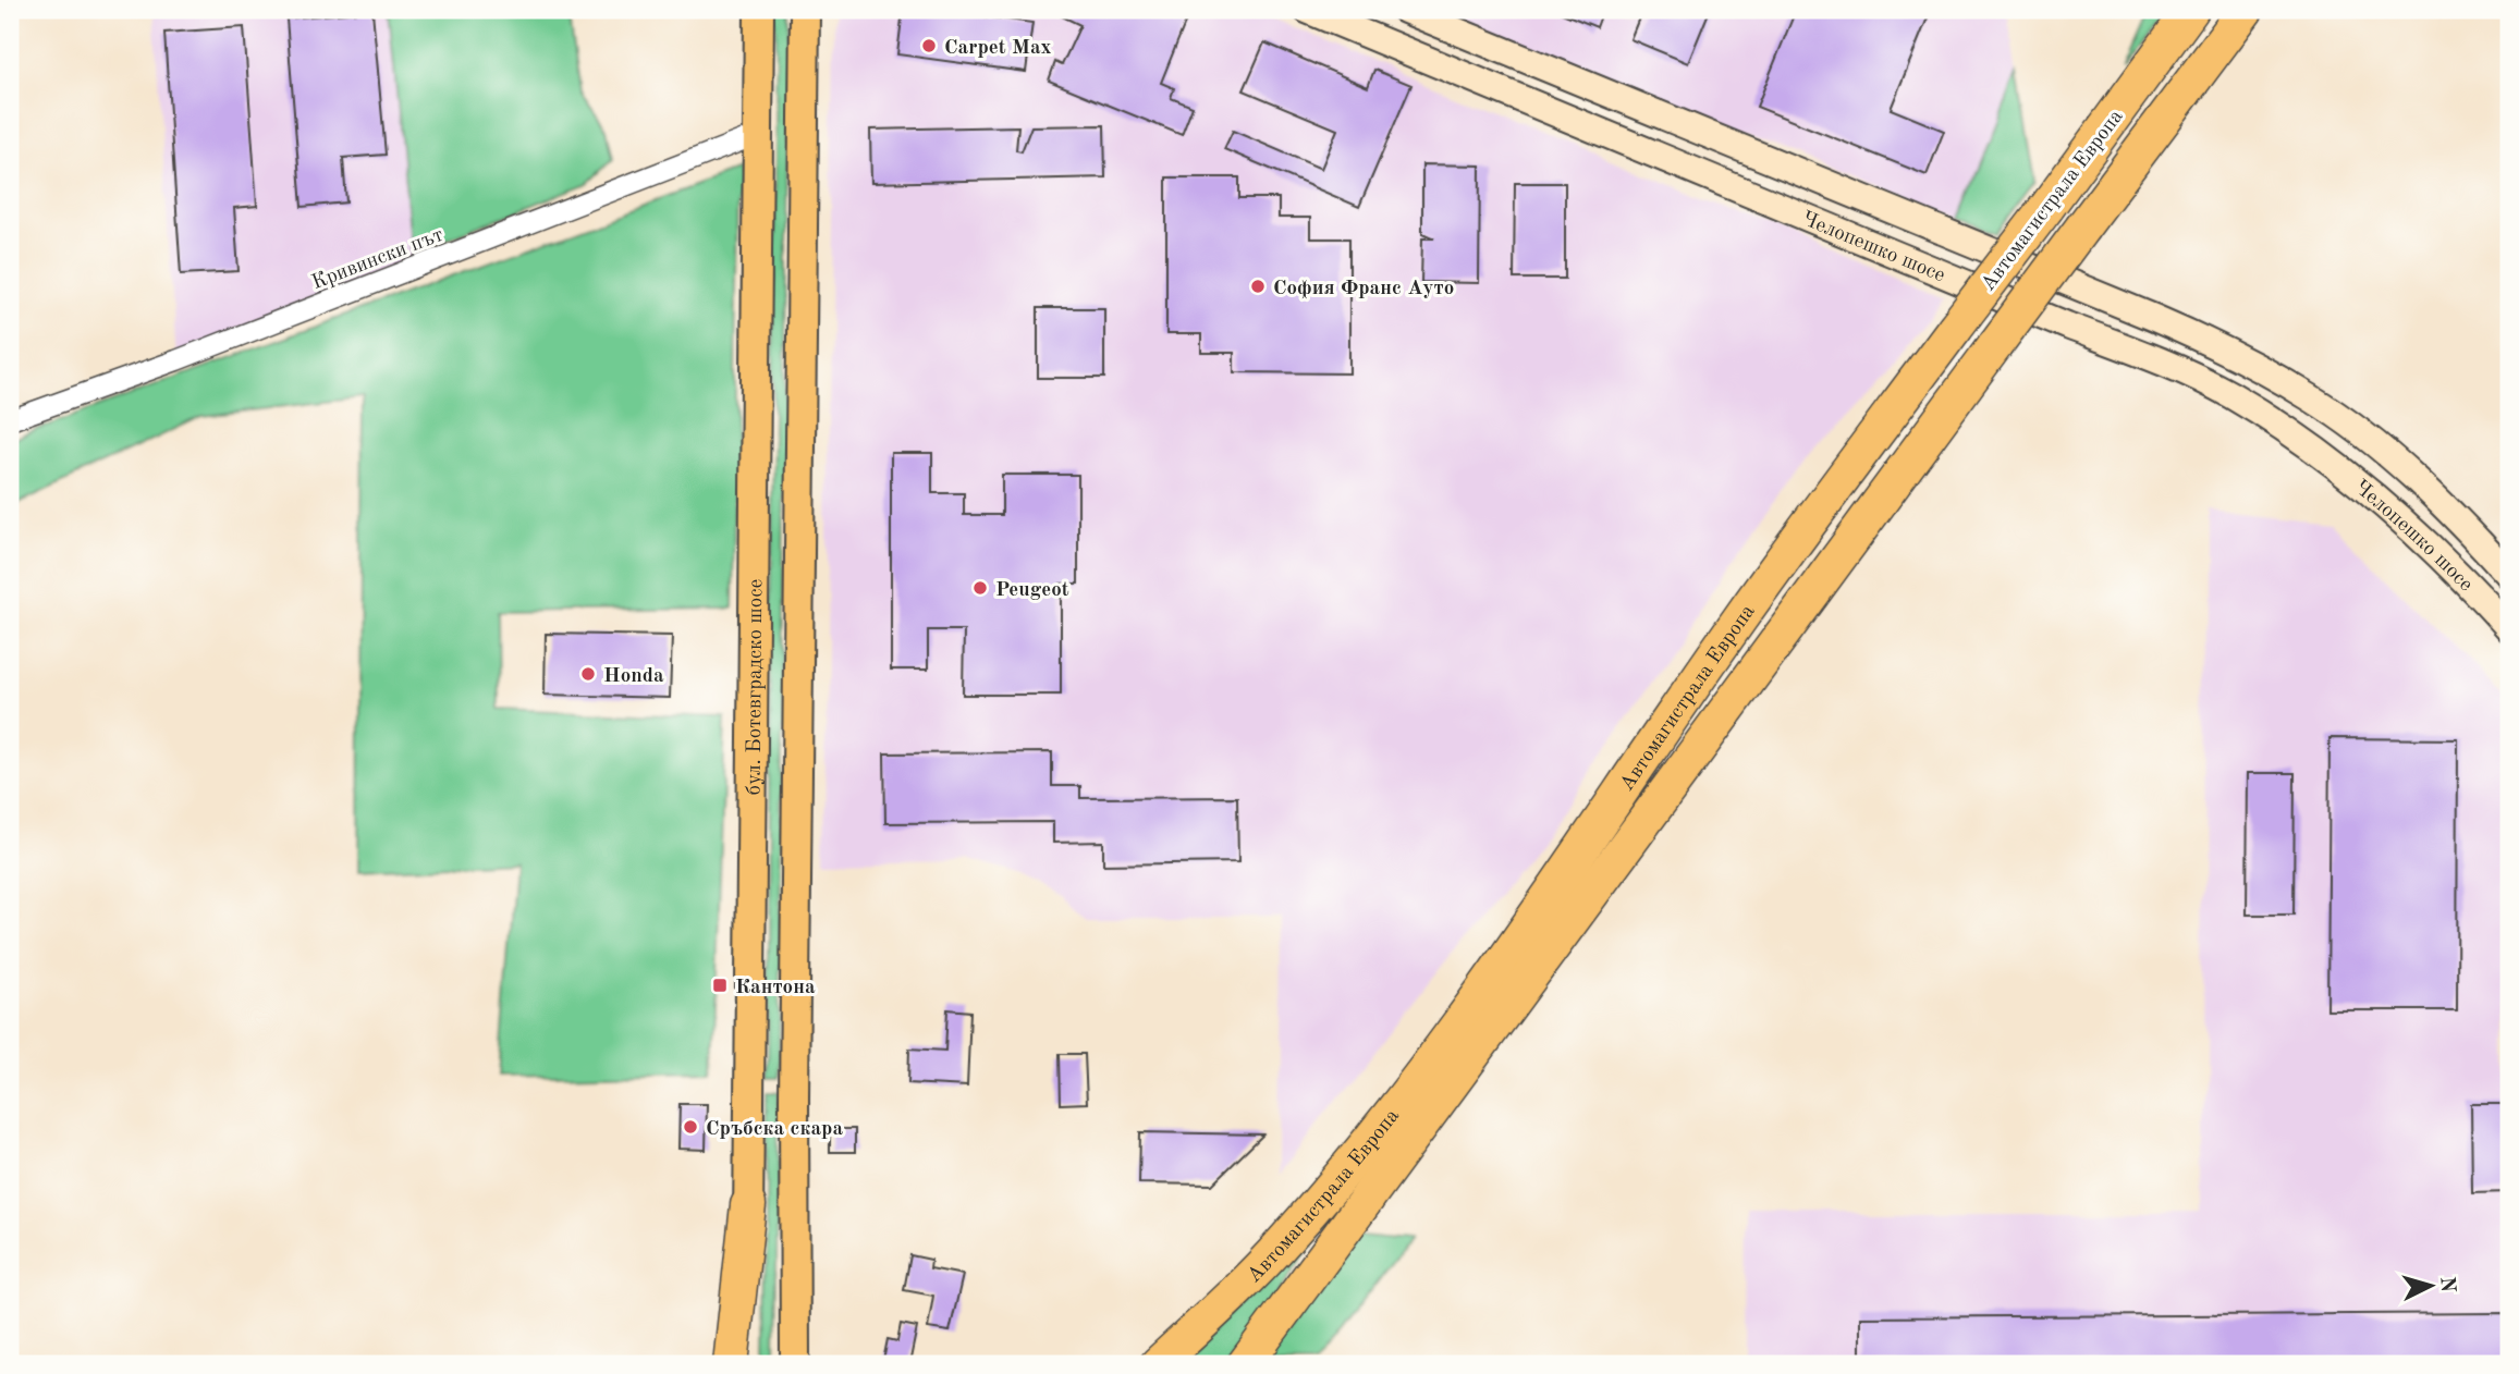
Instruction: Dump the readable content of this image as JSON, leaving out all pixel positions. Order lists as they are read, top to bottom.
{
  "streets": {
    "highway": ["Автомагистрала Европа"],
    "main road": ["Челопешко шосе", "бул. Ботевградско шосе"],
    "street": ["Кривински път"]
  },
  "crossings": [
    ["Кривински път", "бул. Ботевградско шосе"]
  ],
  "places": {
    "other": [
      "Carpet Max",
      "София Франс Ауто",
      "Peugeot",
      "Honda",
      "Сръбска скара"
    ],
    "transit": ["Кантона"]
  },
  "north": "right"
}
